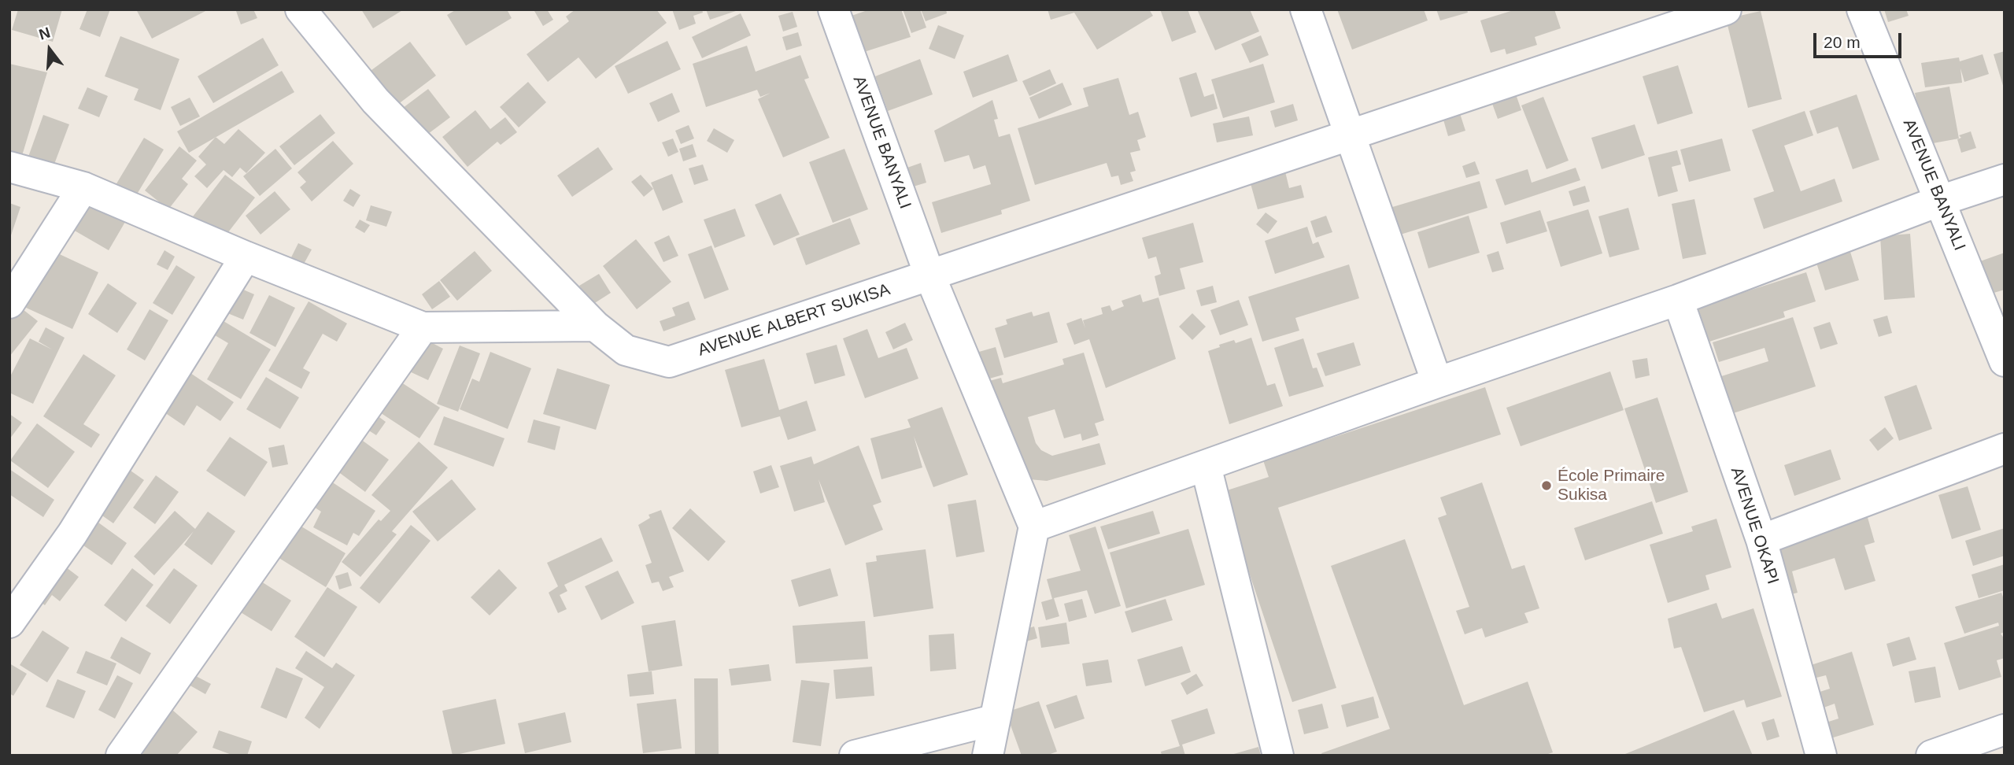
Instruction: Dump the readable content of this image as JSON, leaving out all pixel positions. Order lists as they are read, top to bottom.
{
  "streets": {
    "street": ["AVENUE BANYALI", "AVENUE ALBERT SUKISA", "AVENUE OKAPI"]
  },
  "crossings": [
    ["AVENUE BANYALI", "AVENUE ALBERT SUKISA"]
  ],
  "places": ["École Primaire Sukisa"],
  "scale_bar": "20 m",
  "north": "top"
}
